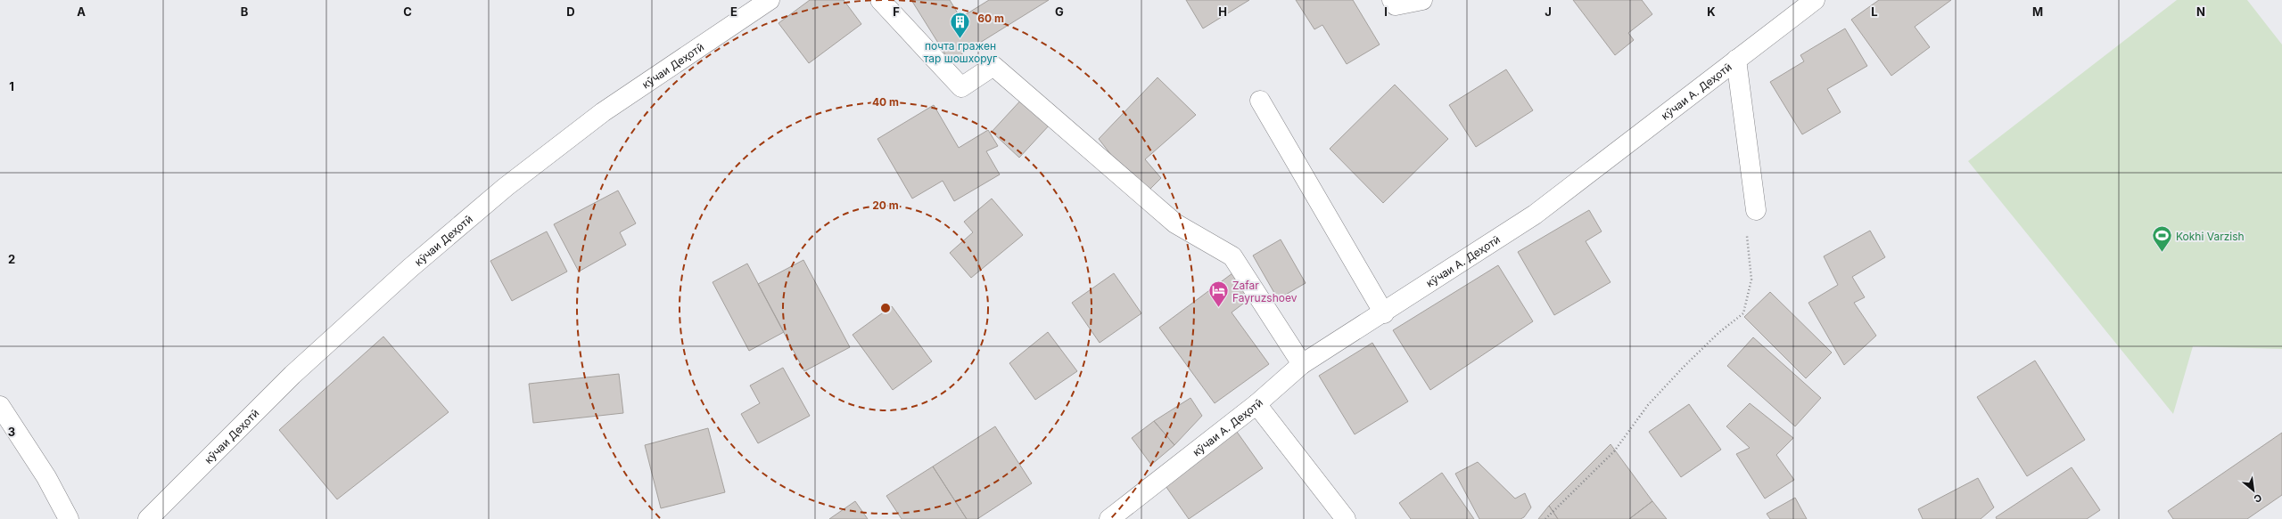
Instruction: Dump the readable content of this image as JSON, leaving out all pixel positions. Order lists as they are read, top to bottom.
{
  "streets": {
    "street": ["кӯчаи Деҳотӣ", "кӯчаи А. Деҳотӣ"]
  },
  "places": {
    "building": ["почта гражен тар шошхоруг"],
    "sports": ["Kokhi Varzish"],
    "hotel": ["Zafar Fayruzshoev"]
  },
  "north": "bottom right",
  "grid": {
    "columns": [
      "A",
      "B",
      "C",
      "D",
      "E",
      "F",
      "G",
      "H",
      "I",
      "J",
      "K",
      "L",
      "M",
      "N"
    ],
    "rows": ["1", "2", "3"]
  },
  "rings": ["60 m", "40 m", "20 m"]
}
